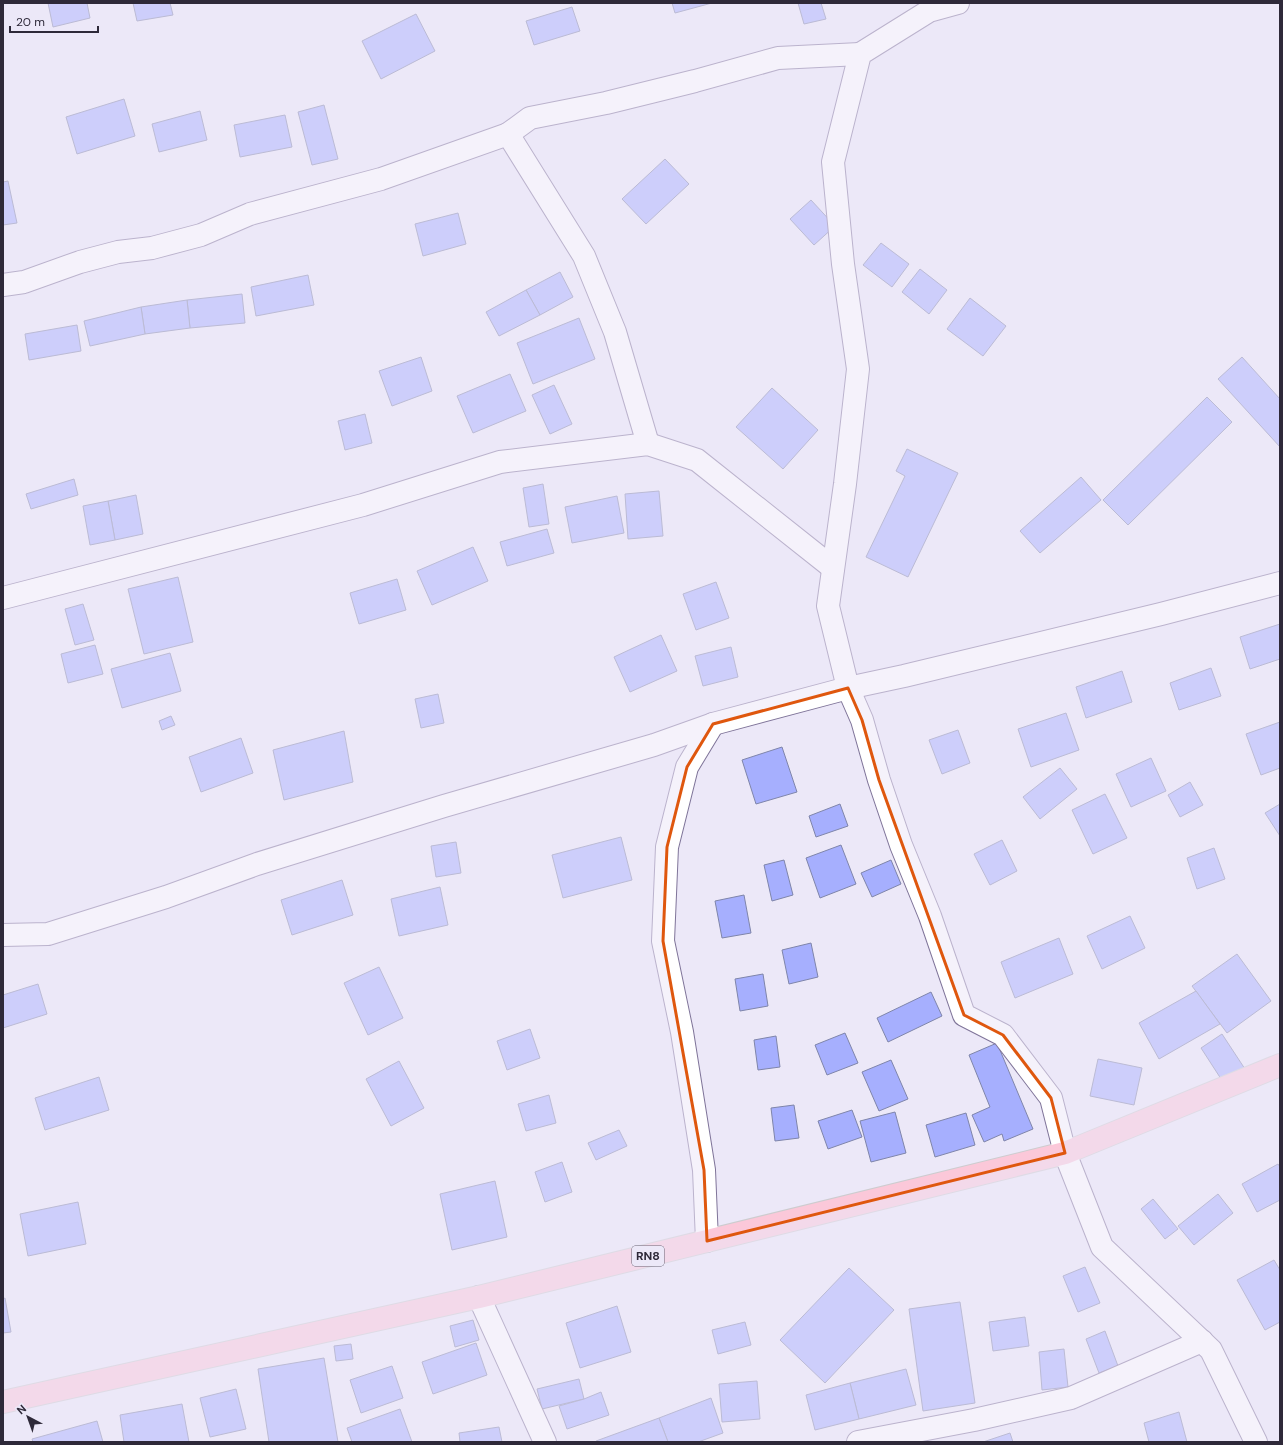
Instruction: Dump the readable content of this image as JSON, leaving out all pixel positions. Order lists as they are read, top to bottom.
{
  "streets": {
    "main road": ["RN8"]
  },
  "scale_bar": "20 m",
  "north": "top left"
}
